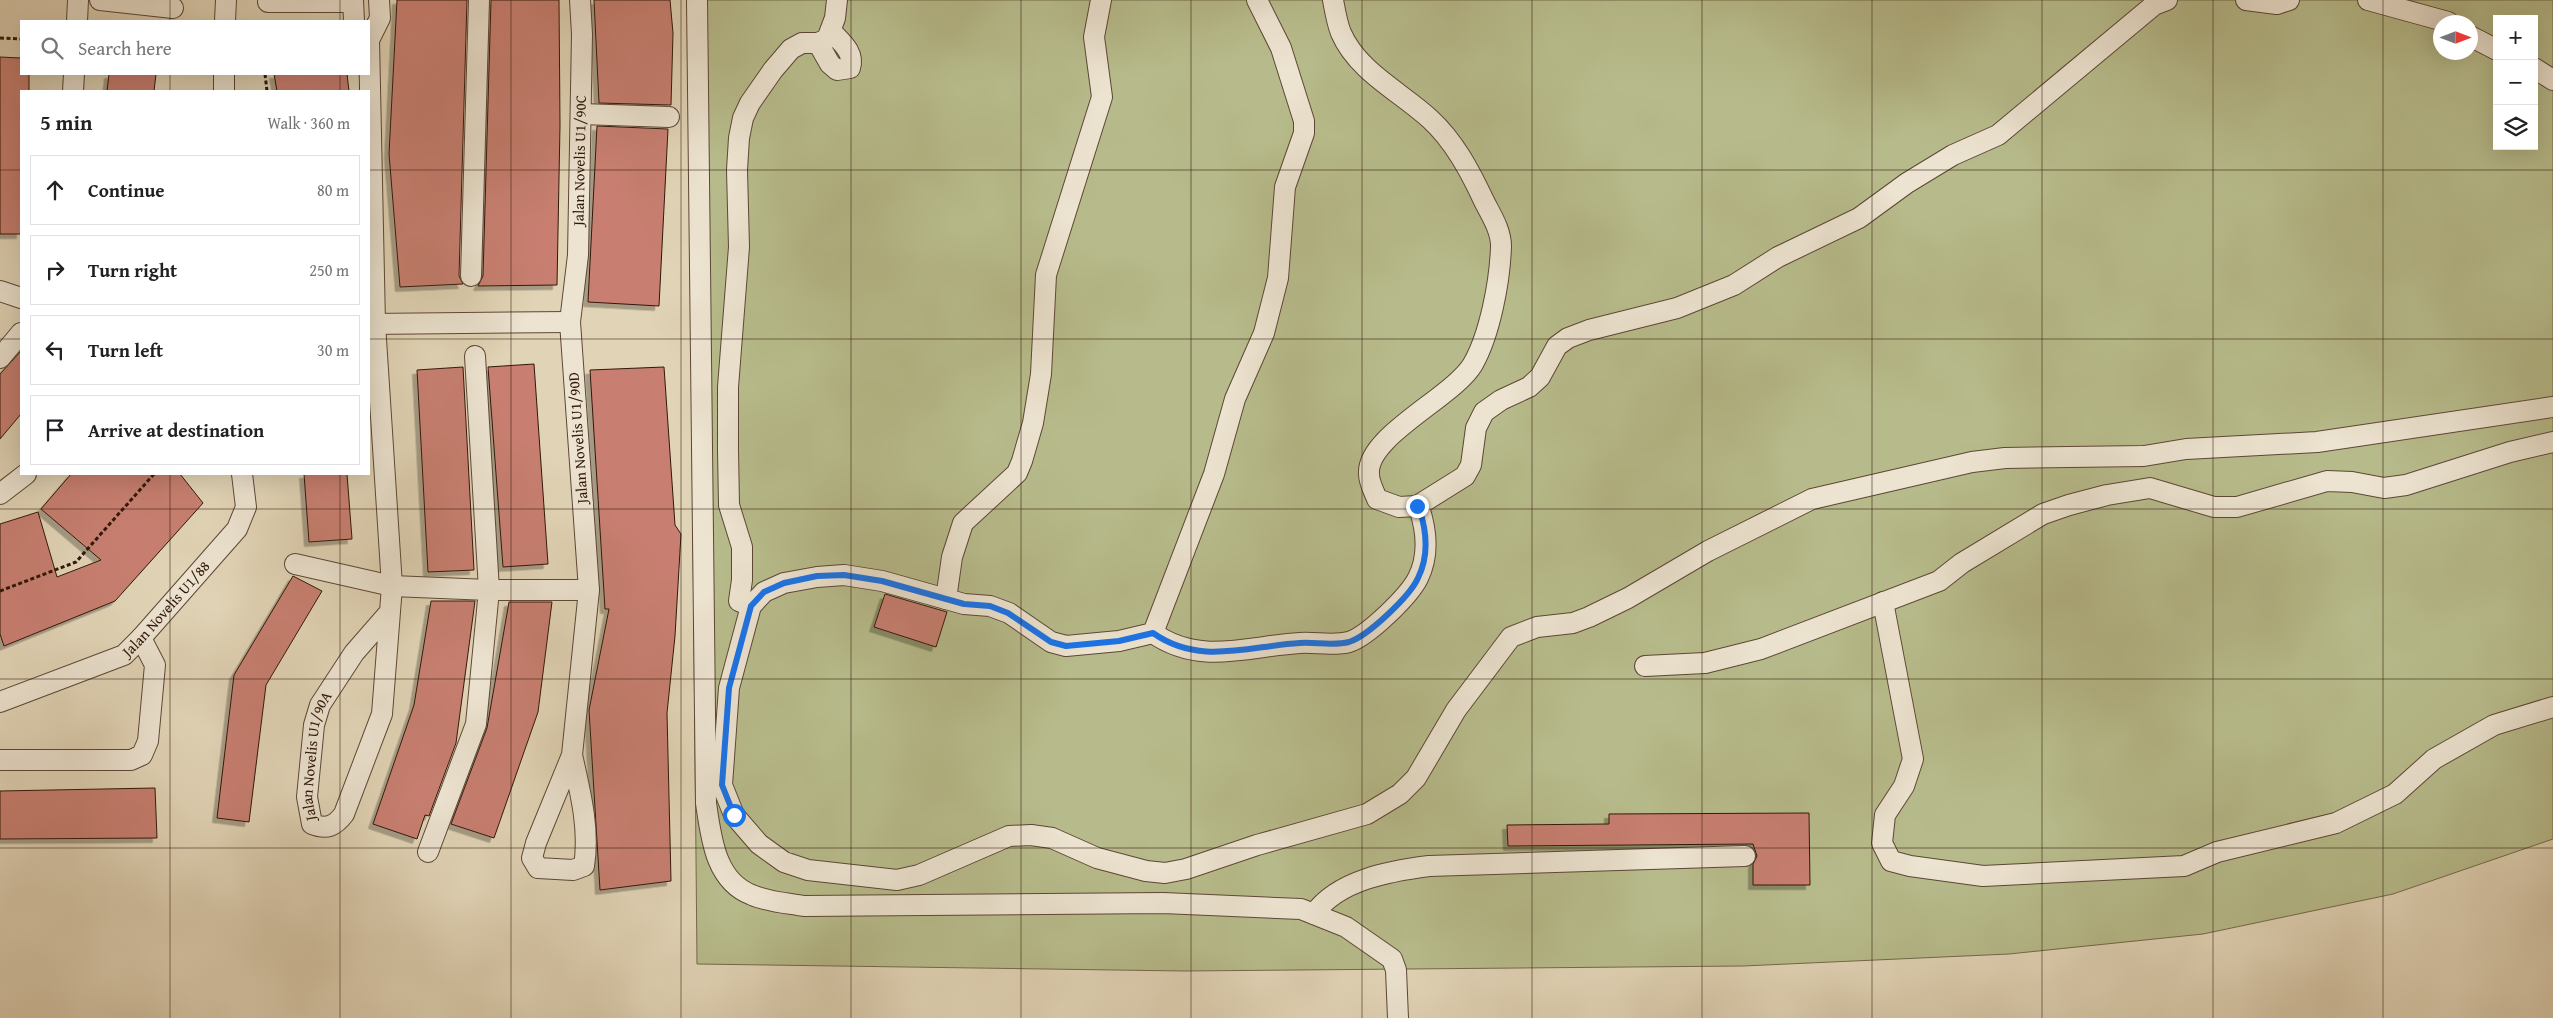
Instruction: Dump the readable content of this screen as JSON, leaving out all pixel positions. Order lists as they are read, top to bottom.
{
  "streets": {
    "street": [
      "Jalan Novelis U1/90C",
      "Jalan Novelis U1/90D",
      "Jalan Novelis U1/88",
      "Jalan Novelis U1/90A"
    ]
  },
  "crossings": [
    ["Jalan Novelis U1/90C", "Jalan Novelis U1/90D"]
  ],
  "north": "right",
  "page": {
    "map_buttons": ["+", "−"],
    "search": "Search here",
    "heading": ["5 min", "Walk · 360 m"],
    "list": [
      ["Continue", "80 m"],
      ["Turn right", "250 m"],
      ["Turn left", "30 m"],
      "Arrive at destination"
    ]
  }
}
